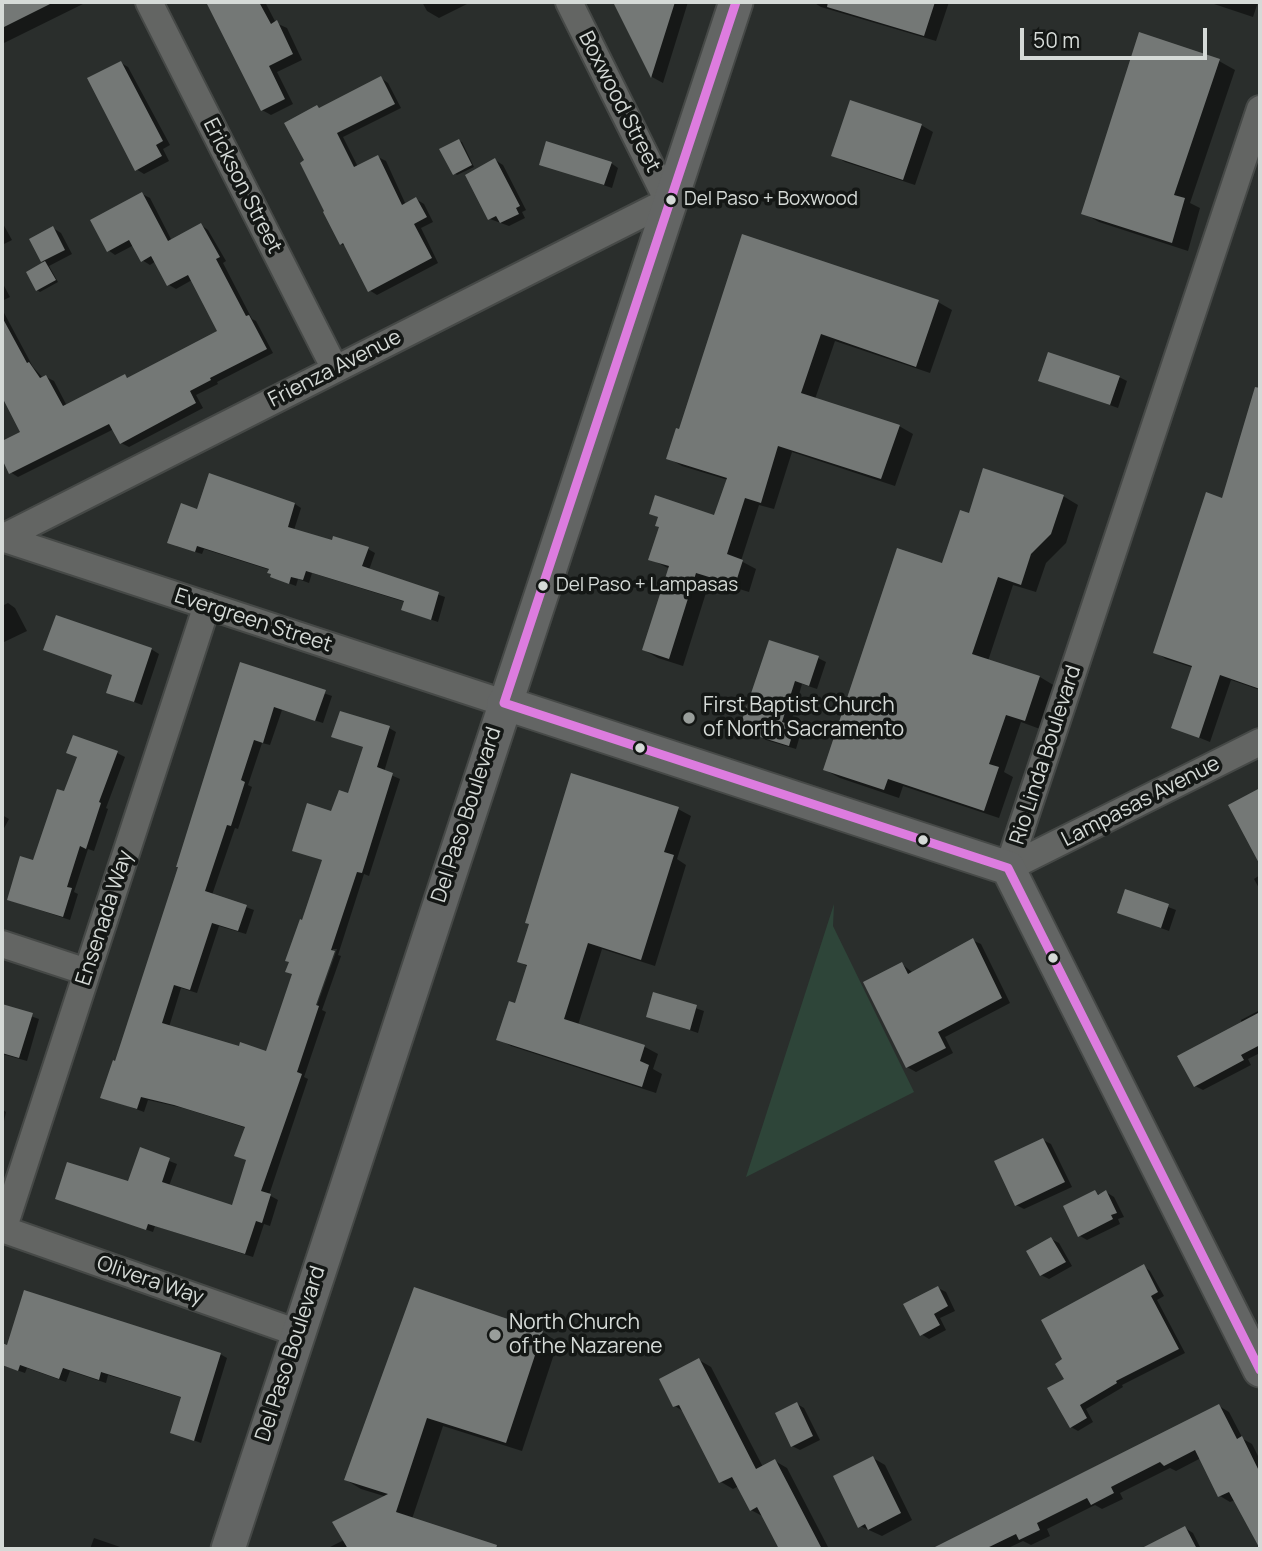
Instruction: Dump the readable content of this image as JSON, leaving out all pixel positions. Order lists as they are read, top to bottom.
{
  "streets": {
    "main road": ["Rio Linda Boulevard", "Del Paso Boulevard"],
    "street": [
      "Boxwood Street",
      "Erickson Street",
      "Frienza Avenue",
      "Evergreen Street",
      "Lampasas Avenue",
      "Ensenada Way",
      "Olivera Way"
    ]
  },
  "crossings": [
    ["Boxwood Street", "Frienza Avenue"],
    ["Boxwood Street", "Del Paso Boulevard"],
    ["Erickson Street", "Frienza Avenue"],
    ["Frienza Avenue", "Evergreen Street"],
    ["Frienza Avenue", "Del Paso Boulevard"],
    ["Evergreen Street", "Del Paso Boulevard"],
    ["Evergreen Street", "Ensenada Way"],
    ["Rio Linda Boulevard", "Lampasas Avenue"],
    ["Del Paso Boulevard", "Olivera Way"],
    ["Ensenada Way", "Olivera Way"]
  ],
  "places": [
    "Del Paso + Boxwood",
    "Del Paso + Lampasas",
    "First Baptist Church of North Sacramento",
    "North Church of the Nazarene"
  ],
  "scale_bar": "50 m"
}
